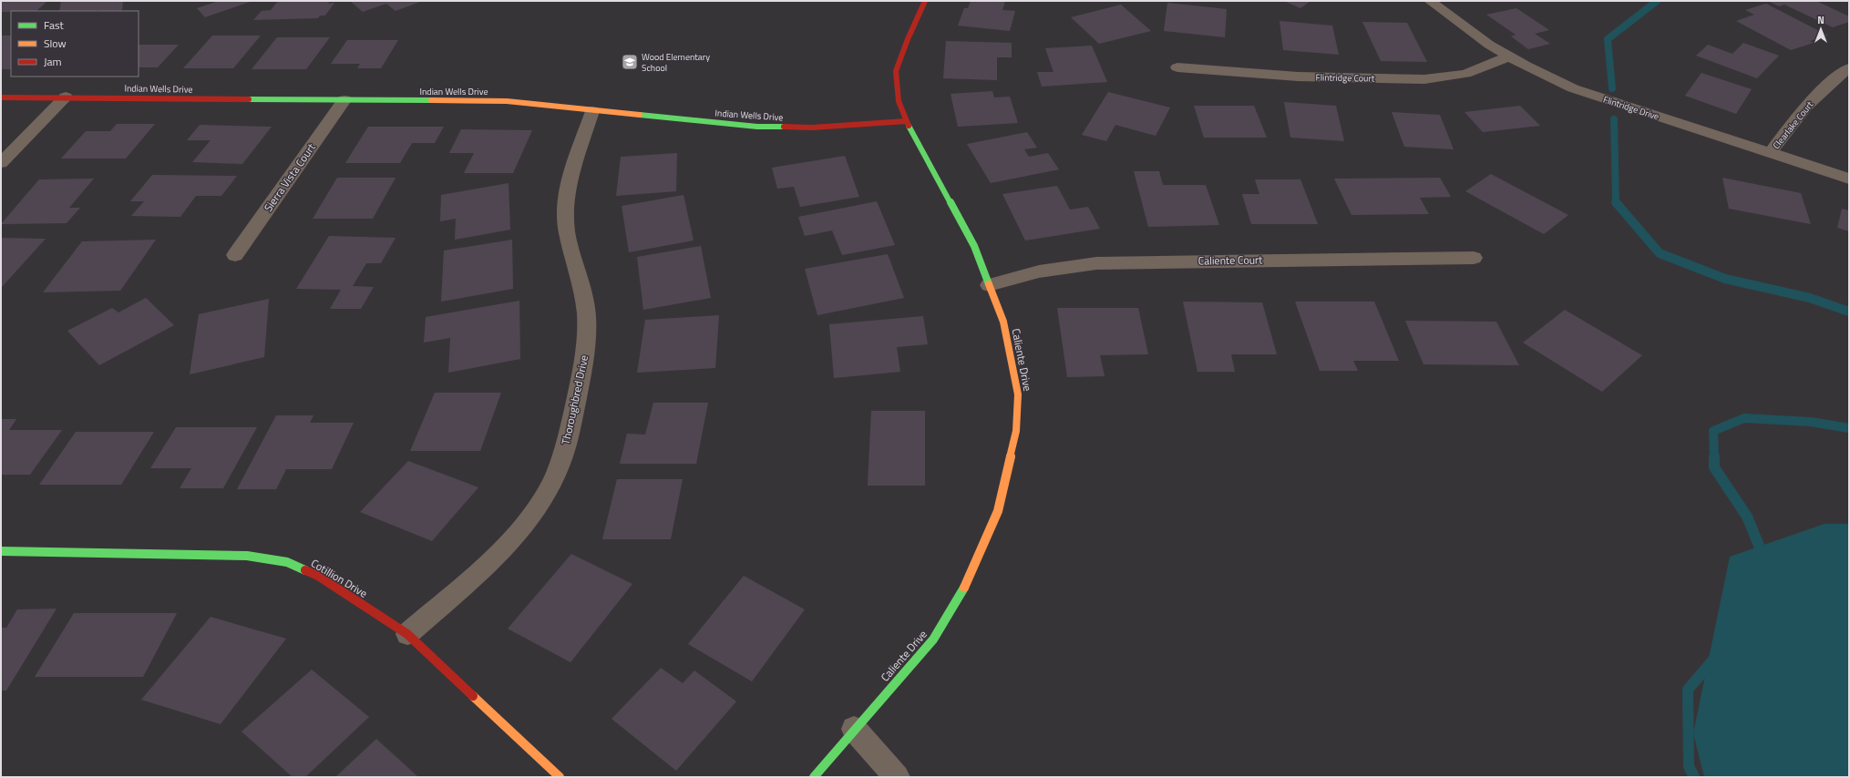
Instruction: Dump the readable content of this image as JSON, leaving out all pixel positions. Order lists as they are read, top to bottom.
{
  "streets": {
    "street": [
      "Flintridge Court",
      "Indian Wells Drive",
      "Flintridge Drive",
      "Clearlake Court",
      "Sierra Vista Court",
      "Caliente Court",
      "Caliente Drive",
      "Thoroughbred Drive",
      "Cotillion Drive"
    ]
  },
  "crossings": [
    ["Flintridge Court", "Flintridge Drive"],
    ["Indian Wells Drive", "Sierra Vista Court"],
    ["Indian Wells Drive", "Caliente Drive"],
    ["Indian Wells Drive", "Thoroughbred Drive"],
    ["Flintridge Drive", "Clearlake Court"],
    ["Caliente Court", "Caliente Drive"],
    ["Thoroughbred Drive", "Cotillion Drive"]
  ],
  "places": {
    "school or university": ["Wood Elementary School"]
  },
  "legend": ["Fast", "Slow", "Jam"],
  "north": "top"
}
